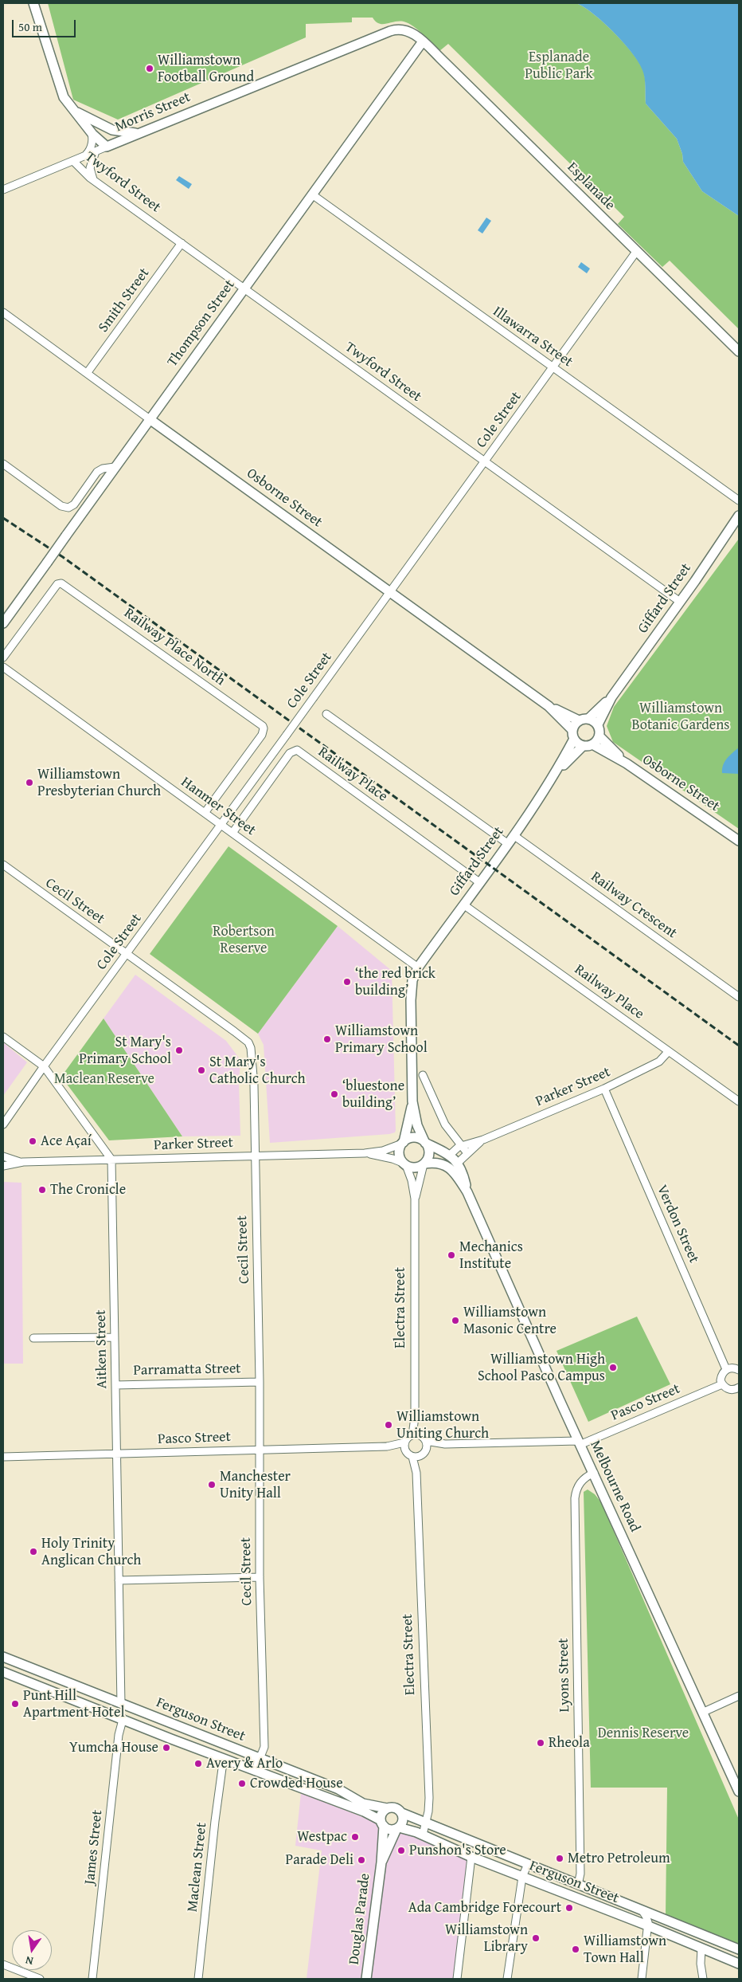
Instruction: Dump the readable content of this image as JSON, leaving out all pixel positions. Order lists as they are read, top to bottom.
{
  "streets": {
    "street": [
      "Morris Street",
      "Twyford Street",
      "Esplanade",
      "Smith Street",
      "Thompson Street",
      "Illawarra Street",
      "Cole Street",
      "Osborne Street",
      "Giffard Street",
      "Railway Place North",
      "Railway Place",
      "Hanmer Street",
      "Cecil Street",
      "Railway Crescent",
      "Parker Street",
      "Verdon Street",
      "Electra Street",
      "Aitken Street",
      "Parramatta Street",
      "Pasco Street",
      "Melbourne Road",
      "Lyons Street",
      "Ferguson Street",
      "James Street",
      "Maclean Street",
      "Douglas Parade"
    ]
  },
  "crossings": [
    ["Morris Street", "Twyford Street"],
    ["Morris Street", "Esplanade"],
    ["Morris Street", "Thompson Street"],
    ["Twyford Street", "Smith Street"],
    ["Twyford Street", "Thompson Street"],
    ["Twyford Street", "Cole Street"],
    ["Twyford Street", "Giffard Street"],
    ["Esplanade", "Thompson Street"],
    ["Esplanade", "Cole Street"],
    ["Smith Street", "Osborne Street"],
    ["Thompson Street", "Illawarra Street"],
    ["Thompson Street", "Osborne Street"],
    ["Illawarra Street", "Cole Street"],
    ["Cole Street", "Osborne Street"],
    ["Cole Street", "Hanmer Street"],
    ["Cole Street", "Cecil Street"],
    ["Osborne Street", "Giffard Street"],
    ["Giffard Street", "Railway Place"],
    ["Giffard Street", "Hanmer Street"],
    ["Giffard Street", "Railway Crescent"],
    ["Railway Place North", "Hanmer Street"],
    ["Railway Place", "Hanmer Street"],
    ["Railway Place", "Parker Street"],
    ["Cecil Street", "Parker Street"],
    ["Cecil Street", "Parramatta Street"],
    ["Cecil Street", "Pasco Street"],
    ["Cecil Street", "Ferguson Street"],
    ["Parker Street", "Verdon Street"],
    ["Parker Street", "Electra Street"],
    ["Parker Street", "Aitken Street"],
    ["Parker Street", "Melbourne Road"],
    ["Electra Street", "Ferguson Street"],
    ["Aitken Street", "Parramatta Street"],
    ["Aitken Street", "Pasco Street"],
    ["Aitken Street", "Ferguson Street"],
    ["Pasco Street", "Melbourne Road"],
    ["Melbourne Road", "Lyons Street"],
    ["Lyons Street", "Ferguson Street"],
    ["Ferguson Street", "James Street"],
    ["Ferguson Street", "Maclean Street"],
    ["Ferguson Street", "Douglas Parade"]
  ],
  "parks": [
    "Esplanade Public Park",
    "Williamstown Botanic Gardens",
    "Robertson Reserve",
    "Maclean Reserve",
    "Dennis Reserve"
  ],
  "places": [
    "Williamstown Football Ground",
    "Williamstown Presbyterian Church",
    "‘the red brick building’",
    "Williamstown Primary School",
    "St Mary's Primary School",
    "St Mary's Catholic Church",
    "‘bluestone building’",
    "Ace Açaí",
    "The Cronicle",
    "Mechanics Institute",
    "Williamstown Masonic Centre",
    "Williamstown High School Pasco Campus",
    "Williamstown Uniting Church",
    "Manchester Unity Hall",
    "Holy Trinity Anglican Church",
    "Punt Hill Apartment Hotel",
    "Rheola",
    "Yumcha House",
    "Avery & Arlo",
    "Crowded House",
    "Westpac",
    "Punshon's Store",
    "Metro Petroleum",
    "Parade Deli",
    "Ada Cambridge Forecourt",
    "Williamstown Library",
    "Williamstown Town Hall"
  ],
  "scale_bar": "50 m",
  "north": "bottom"
}
